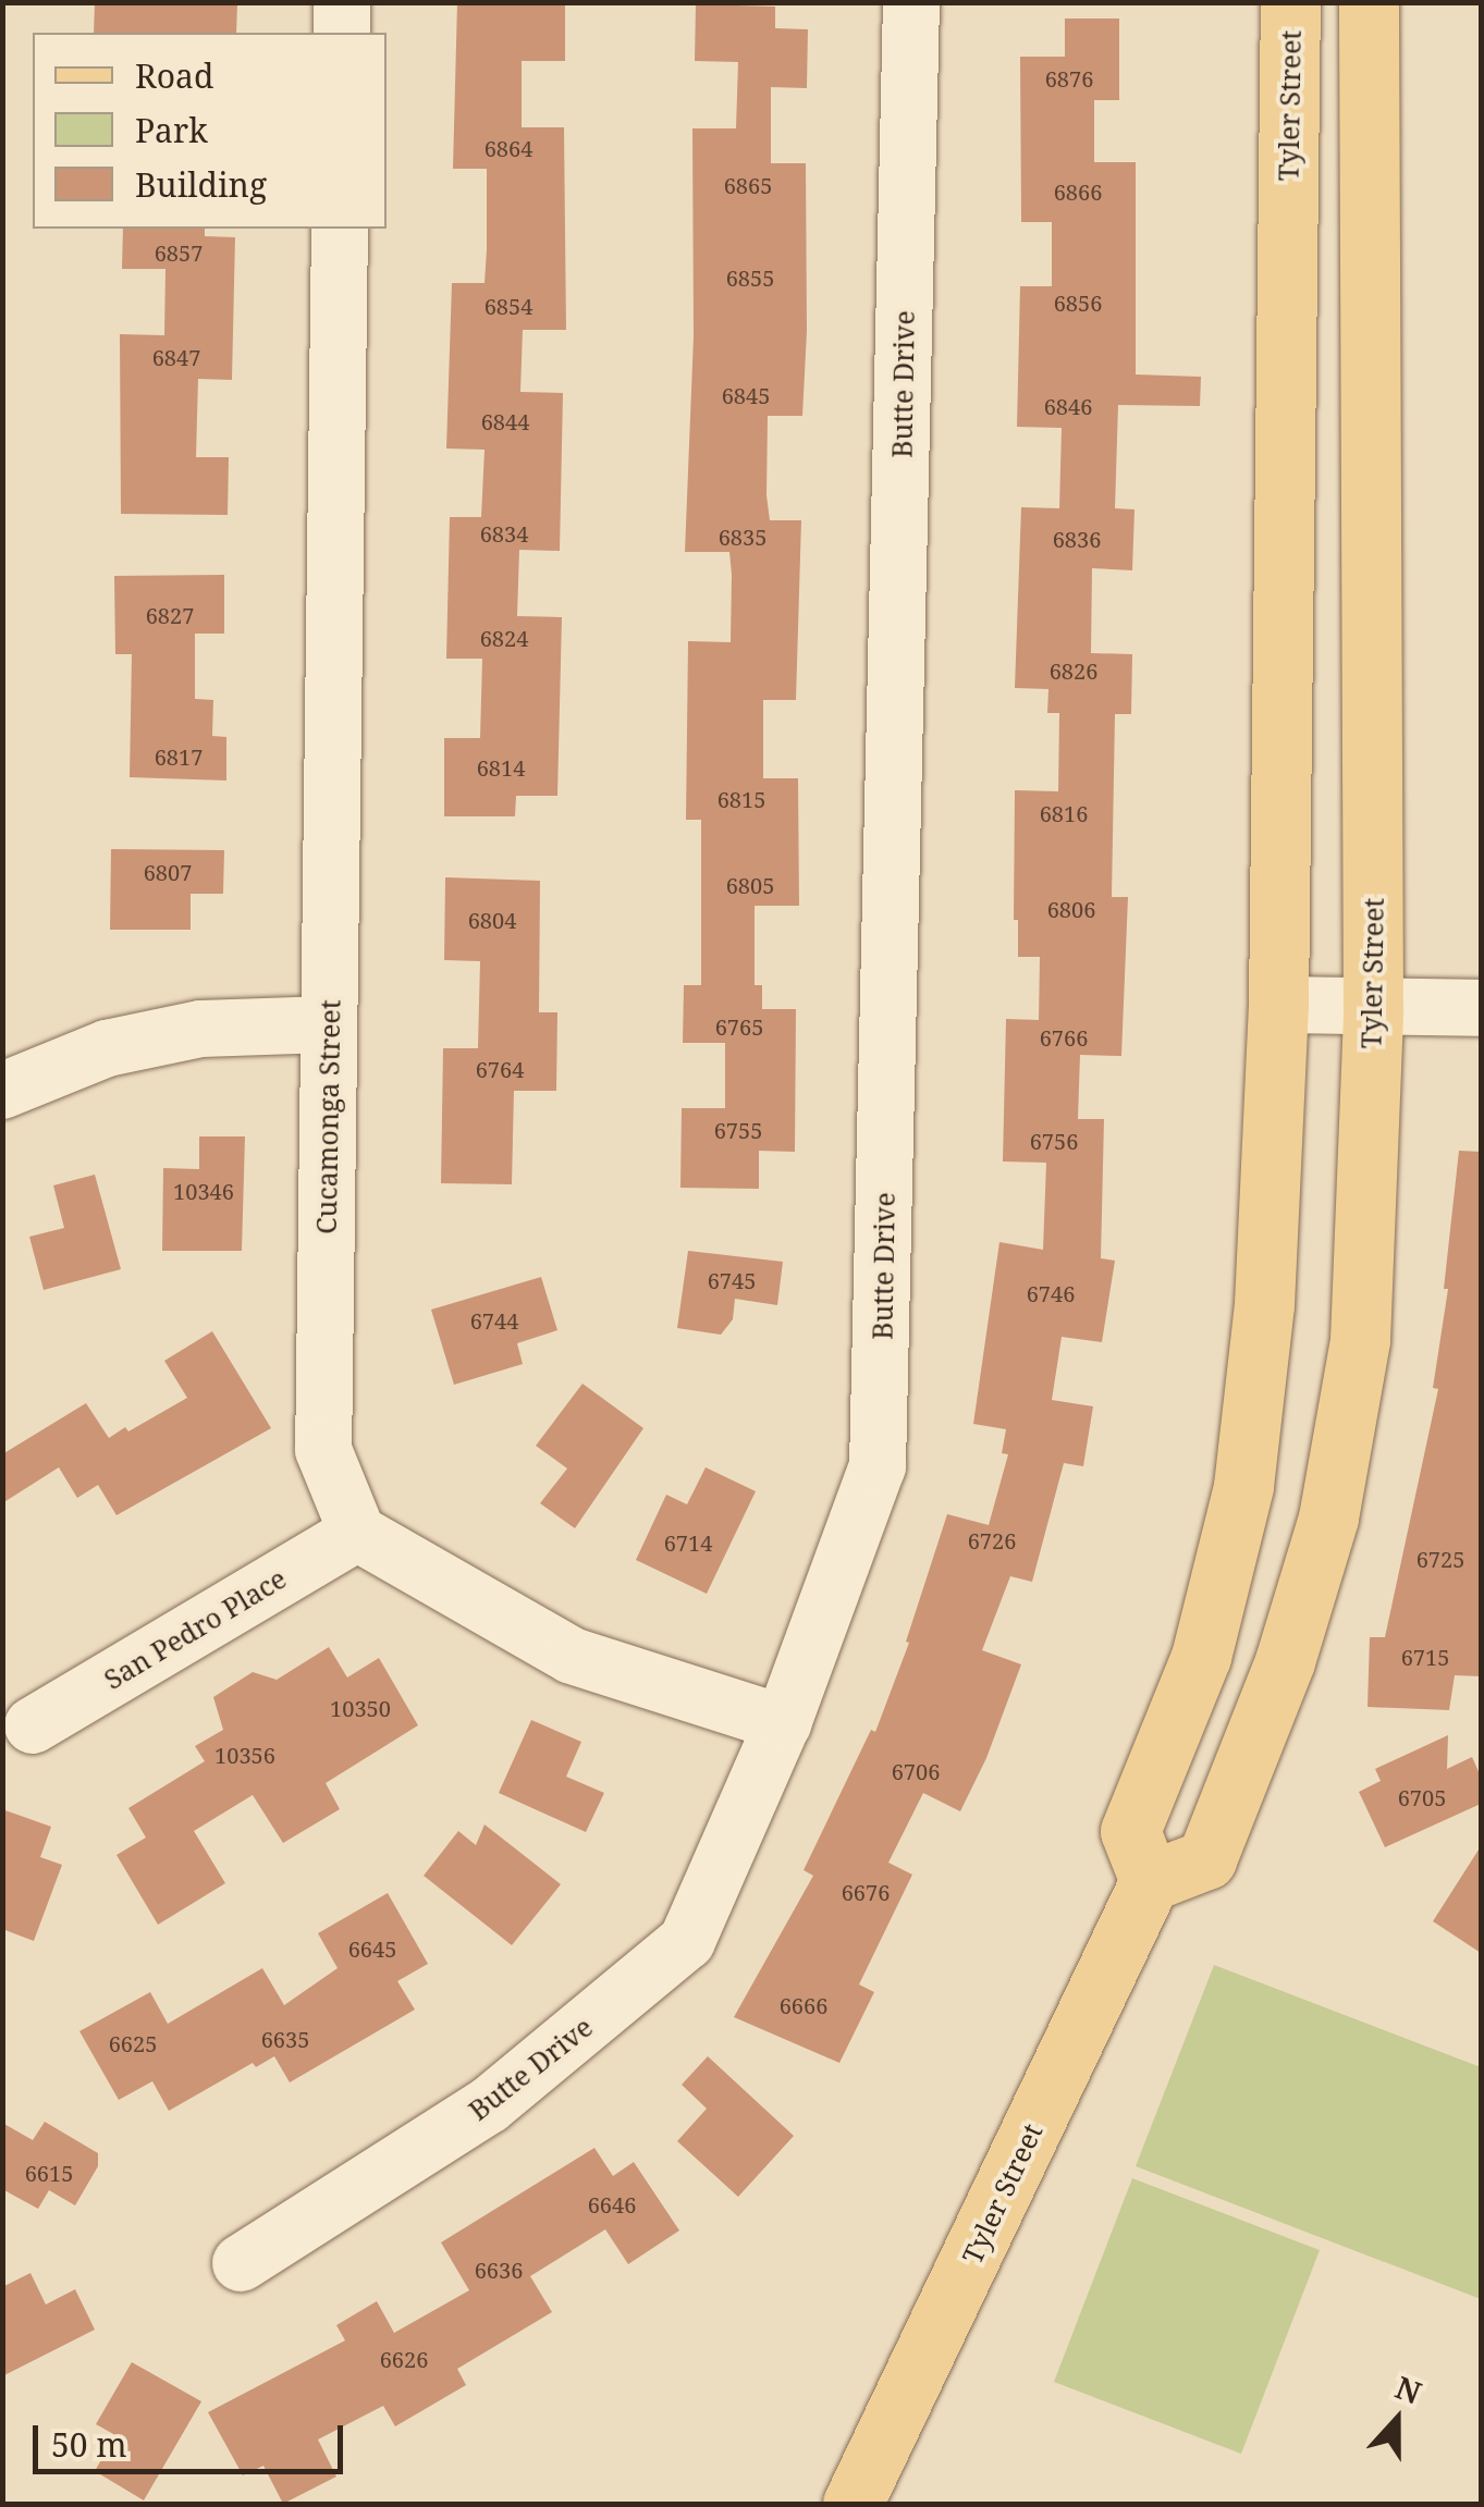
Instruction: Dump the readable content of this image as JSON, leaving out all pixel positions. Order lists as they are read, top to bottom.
{
  "streets": {
    "main road": ["Tyler Street"],
    "street": ["Butte Drive", "Cucamonga Street", "San Pedro Place"]
  },
  "crossings": [
    ["Cucamonga Street", "San Pedro Place"]
  ],
  "house_numbers": [
    "6876",
    "6864",
    "6865",
    "6866",
    "6857",
    "6855",
    "6856",
    "6854",
    "6847",
    "6845",
    "6846",
    "6844",
    "6834",
    "6835",
    "6836",
    "6827",
    "6824",
    "6826",
    "6817",
    "6814",
    "6815",
    "6816",
    "6807",
    "6805",
    "6806",
    "6804",
    "6765",
    "6766",
    "6764",
    "6755",
    "6756",
    "10346",
    "6745",
    "6746",
    "6744",
    "6726",
    "6714",
    "6725",
    "6715",
    "10350",
    "10356",
    "6706",
    "6705",
    "6676",
    "6645",
    "6666",
    "6635",
    "6625",
    "6615",
    "6646",
    "6636",
    "6626"
  ],
  "legend": ["Road", "Park", "Building"],
  "scale_bar": "50 m",
  "north": "top"
}
